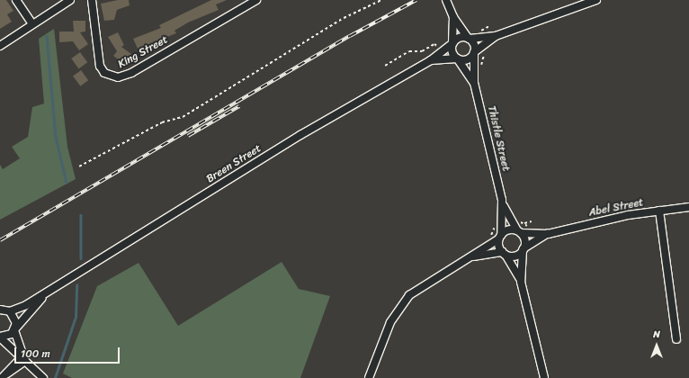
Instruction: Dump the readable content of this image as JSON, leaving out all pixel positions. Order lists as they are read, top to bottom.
{
  "streets": {
    "street": [
      "King Street",
      "Thistle Street",
      "Breen Street",
      "Abel Street"
    ]
  },
  "crossings": [
    ["Thistle Street", "Breen Street"],
    ["Thistle Street", "Abel Street"]
  ],
  "scale_bar": "100 m",
  "north": "top"
}
